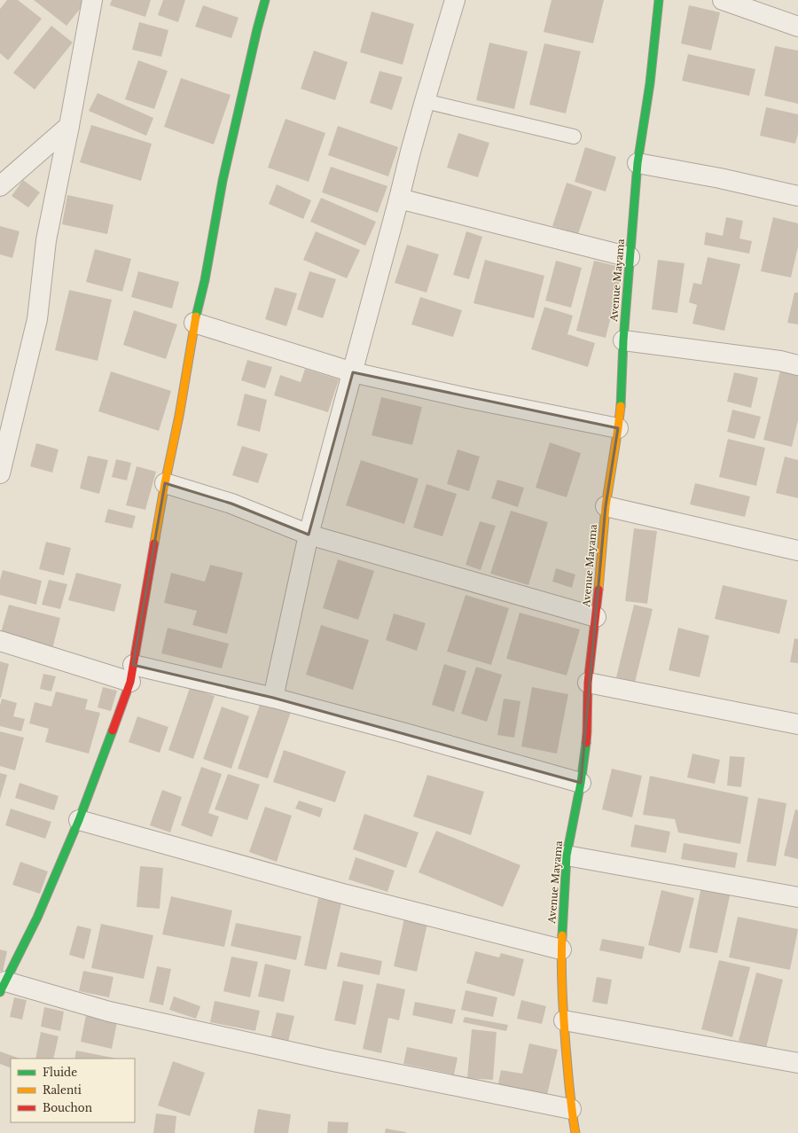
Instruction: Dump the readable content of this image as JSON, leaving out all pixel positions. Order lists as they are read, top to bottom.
{
  "streets": {
    "street": ["Avenue Mayama"]
  },
  "legend": ["Fluide", "Ralenti", "Bouchon"]
}
